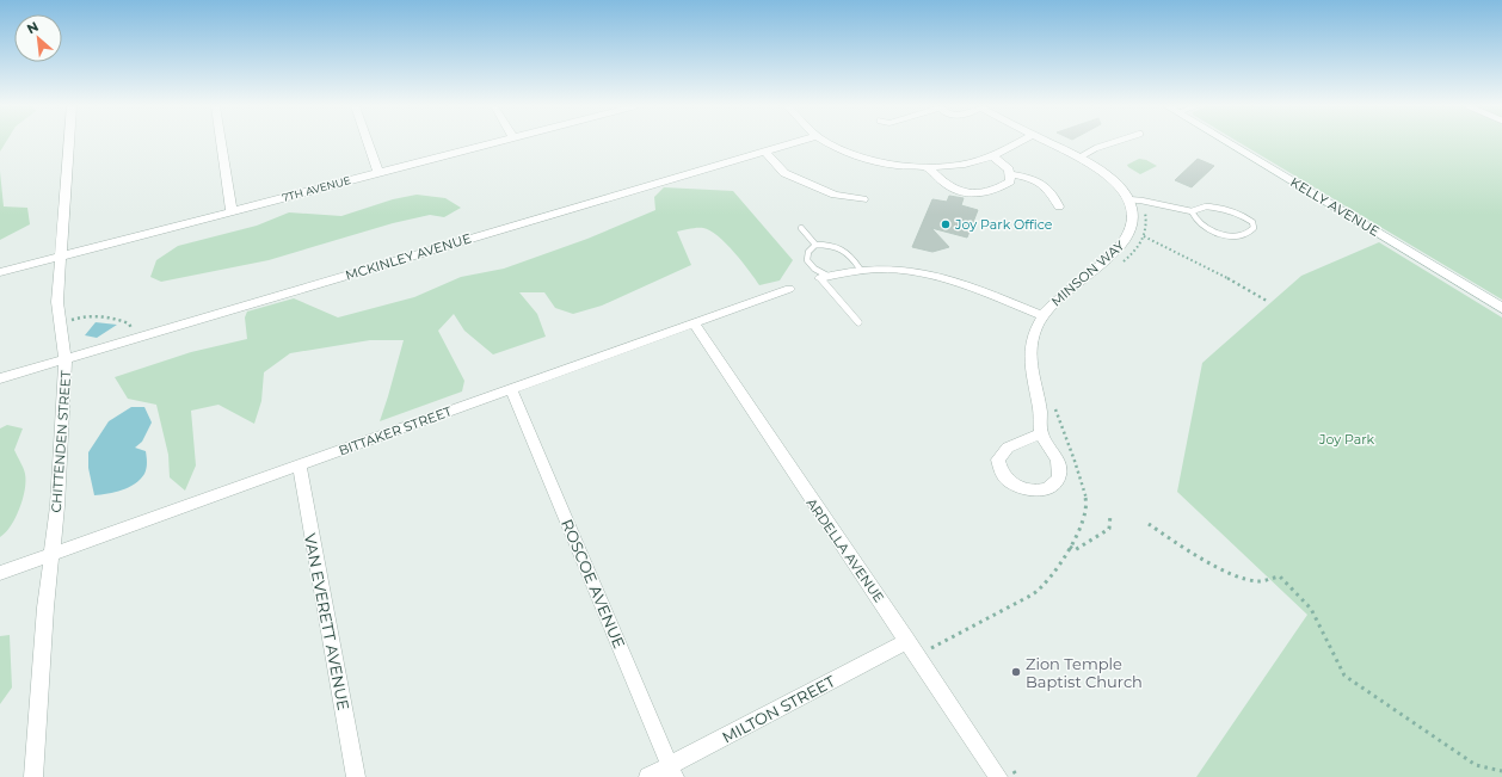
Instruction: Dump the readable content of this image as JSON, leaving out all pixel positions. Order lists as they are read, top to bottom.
{
  "streets": {
    "main road": ["KELLY AVENUE"],
    "street": [
      "7TH AVENUE",
      "MCKINLEY AVENUE",
      "MINSON WAY",
      "BITTAKER STREET",
      "CHITTENDEN STREET",
      "ARDELLA AVENUE",
      "ROSCOE AVENUE",
      "VAN EVERETT AVENUE",
      "MILTON STREET"
    ]
  },
  "crossings": [
    ["7TH AVENUE", "CHITTENDEN STREET"],
    ["MCKINLEY AVENUE", "CHITTENDEN STREET"],
    ["BITTAKER STREET", "CHITTENDEN STREET"],
    ["BITTAKER STREET", "ARDELLA AVENUE"],
    ["BITTAKER STREET", "ROSCOE AVENUE"],
    ["BITTAKER STREET", "VAN EVERETT AVENUE"],
    ["ARDELLA AVENUE", "MILTON STREET"],
    ["ROSCOE AVENUE", "MILTON STREET"]
  ],
  "parks": ["Joy Park"],
  "places": ["Joy Park Office", "Zion Temple Baptist Church"],
  "north": "top left"
}
